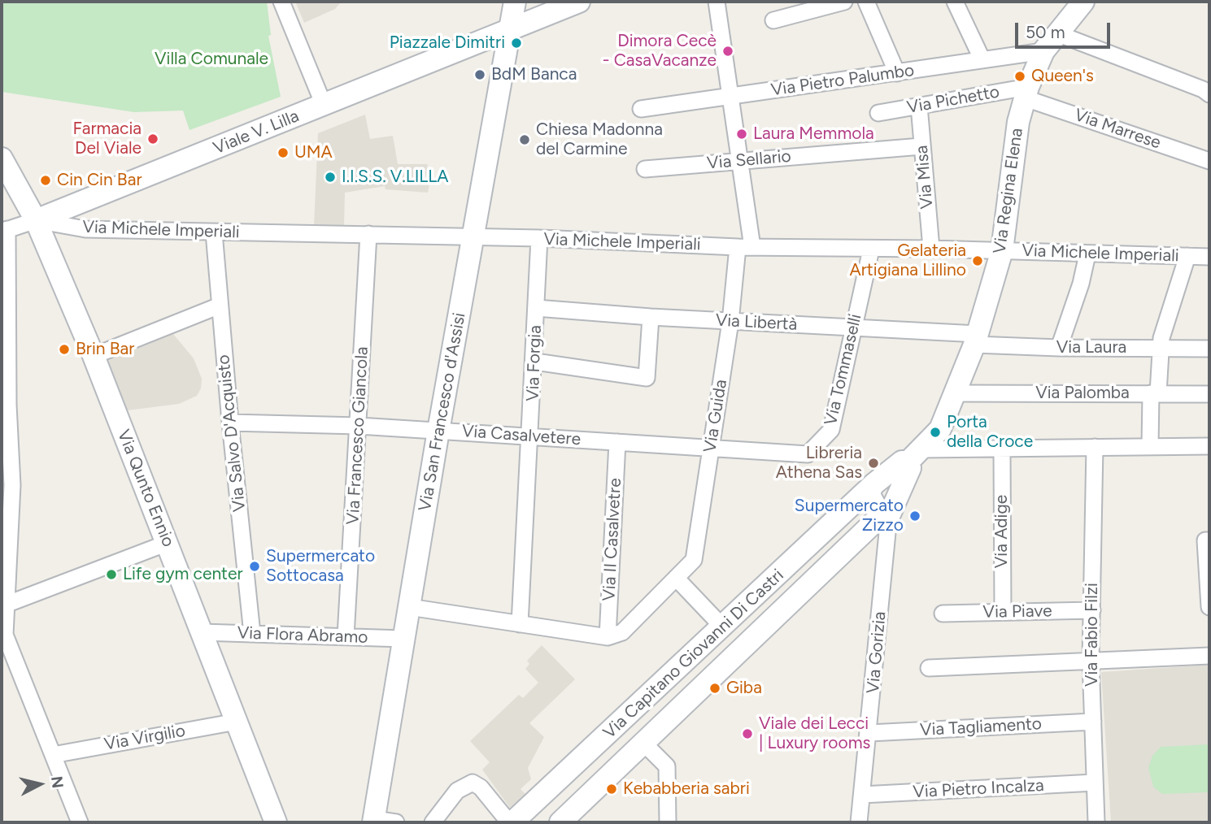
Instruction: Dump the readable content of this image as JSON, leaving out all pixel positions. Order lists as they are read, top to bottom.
{
  "streets": {
    "street": [
      "Via Pietro Palumbo",
      "Via Pichetto",
      "Via Marrese",
      "Viale V. Lilla",
      "Via Sellario",
      "Via Misa",
      "Via Regina Elena",
      "Via Michele Imperiali",
      "Via Libertà",
      "Via Laura",
      "Via Forgia",
      "Via Tommaselli",
      "Via Palomba",
      "Via San Francesco d'Assisi",
      "Via Guida",
      "Via Salvo D'Acquisto",
      "Via Francesco Giancola",
      "Via Casalvetere",
      "Via Qunto Ennio",
      "Via Adige",
      "Via II Casalvetre",
      "Via Piave",
      "Via Fabio Filzi",
      "Via Flora Abramo",
      "Via Gorizia",
      "Via Capitano Giovanni Di Castri",
      "Via Tagliamento",
      "Via Virgilio",
      "Via Pietro Incalza"
    ]
  },
  "crossings": [
    ["Via Pietro Palumbo", "Via Regina Elena"],
    ["Via Pietro Palumbo", "Via Guida"],
    ["Via Pichetto", "Via Marrese"],
    ["Via Pichetto", "Via Misa"],
    ["Via Pichetto", "Via Regina Elena"],
    ["Via Marrese", "Via Regina Elena"],
    ["Viale V. Lilla", "Via Michele Imperiali"],
    ["Viale V. Lilla", "Via San Francesco d'Assisi"],
    ["Viale V. Lilla", "Via Qunto Ennio"],
    ["Via Sellario", "Via Misa"],
    ["Via Sellario", "Via Guida"],
    ["Via Misa", "Via Michele Imperiali"],
    ["Via Regina Elena", "Via Michele Imperiali"],
    ["Via Regina Elena", "Via Libertà"],
    ["Via Regina Elena", "Via Laura"],
    ["Via Regina Elena", "Via Palomba"],
    ["Via Regina Elena", "Via Capitano Giovanni Di Castri"],
    ["Via Michele Imperiali", "Via Forgia"],
    ["Via Michele Imperiali", "Via Tommaselli"],
    ["Via Michele Imperiali", "Via San Francesco d'Assisi"],
    ["Via Michele Imperiali", "Via Guida"],
    ["Via Michele Imperiali", "Via Salvo D'Acquisto"],
    ["Via Michele Imperiali", "Via Francesco Giancola"],
    ["Via Michele Imperiali", "Via Qunto Ennio"],
    ["Via Libertà", "Via Laura"],
    ["Via Libertà", "Via Forgia"],
    ["Via Libertà", "Via Tommaselli"],
    ["Via Libertà", "Via Guida"],
    ["Via Forgia", "Via Casalvetere"],
    ["Via Tommaselli", "Via Guida"],
    ["Via Tommaselli", "Via Casalvetere"],
    ["Via San Francesco d'Assisi", "Via Casalvetere"],
    ["Via San Francesco d'Assisi", "Via Flora Abramo"],
    ["Via Guida", "Via Casalvetere"],
    ["Via Guida", "Via II Casalvetre"],
    ["Via Salvo D'Acquisto", "Via Casalvetere"],
    ["Via Salvo D'Acquisto", "Via Flora Abramo"],
    ["Via Francesco Giancola", "Via Casalvetere"],
    ["Via Francesco Giancola", "Via Flora Abramo"],
    ["Via Casalvetere", "Via II Casalvetre"],
    ["Via Qunto Ennio", "Via Flora Abramo"],
    ["Via Qunto Ennio", "Via Virgilio"],
    ["Via Adige", "Via Piave"],
    ["Via Piave", "Via Fabio Filzi"],
    ["Via Fabio Filzi", "Via Tagliamento"],
    ["Via Fabio Filzi", "Via Pietro Incalza"],
    ["Via Gorizia", "Via Capitano Giovanni Di Castri"],
    ["Via Gorizia", "Via Tagliamento"],
    ["Via Gorizia", "Via Pietro Incalza"]
  ],
  "parks": ["Villa Comunale"],
  "places": [
    "Piazzale Dimitri",
    "Dimora Cecè - CasaVacanze",
    "BdM Banca",
    "Queen's",
    "Laura Memmola",
    "Farmacia Del Viale",
    "Chiesa Madonna del Carmine",
    "UMA",
    "I.I.S.S. V.LILLA",
    "Cin Cin Bar",
    "Gelateria Artigiana Lillino",
    "Brin Bar",
    "Porta della Croce",
    "Libreria Athena Sas",
    "Supermercato Zizzo",
    "Supermercato Sottocasa",
    "Life gym center",
    "Giba",
    "Viale dei Lecci | Luxury rooms",
    "Kebabberia sabri"
  ],
  "scale_bar": "50 m",
  "north": "right"
}
